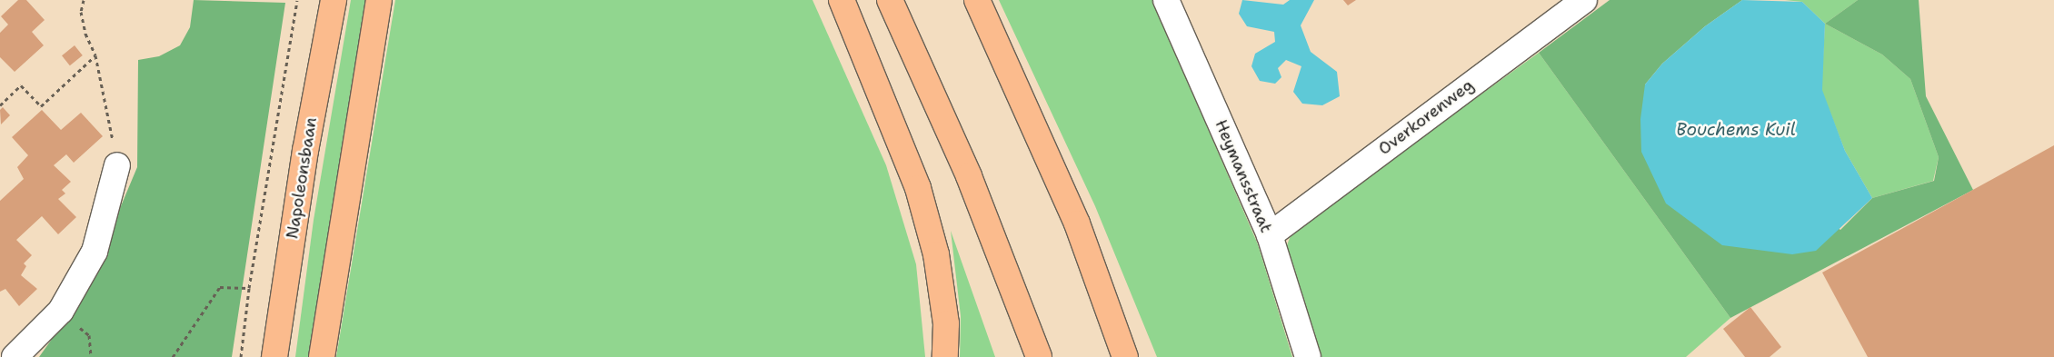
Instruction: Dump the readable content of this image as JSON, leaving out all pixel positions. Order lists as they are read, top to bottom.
{
  "streets": {
    "main road": ["Napoleonsbaan"],
    "street": ["Overkorenweg", "Heymansstraat"]
  },
  "crossings": [
    ["Overkorenweg", "Heymansstraat"]
  ],
  "water": ["Bouchems Kuil"]
}
